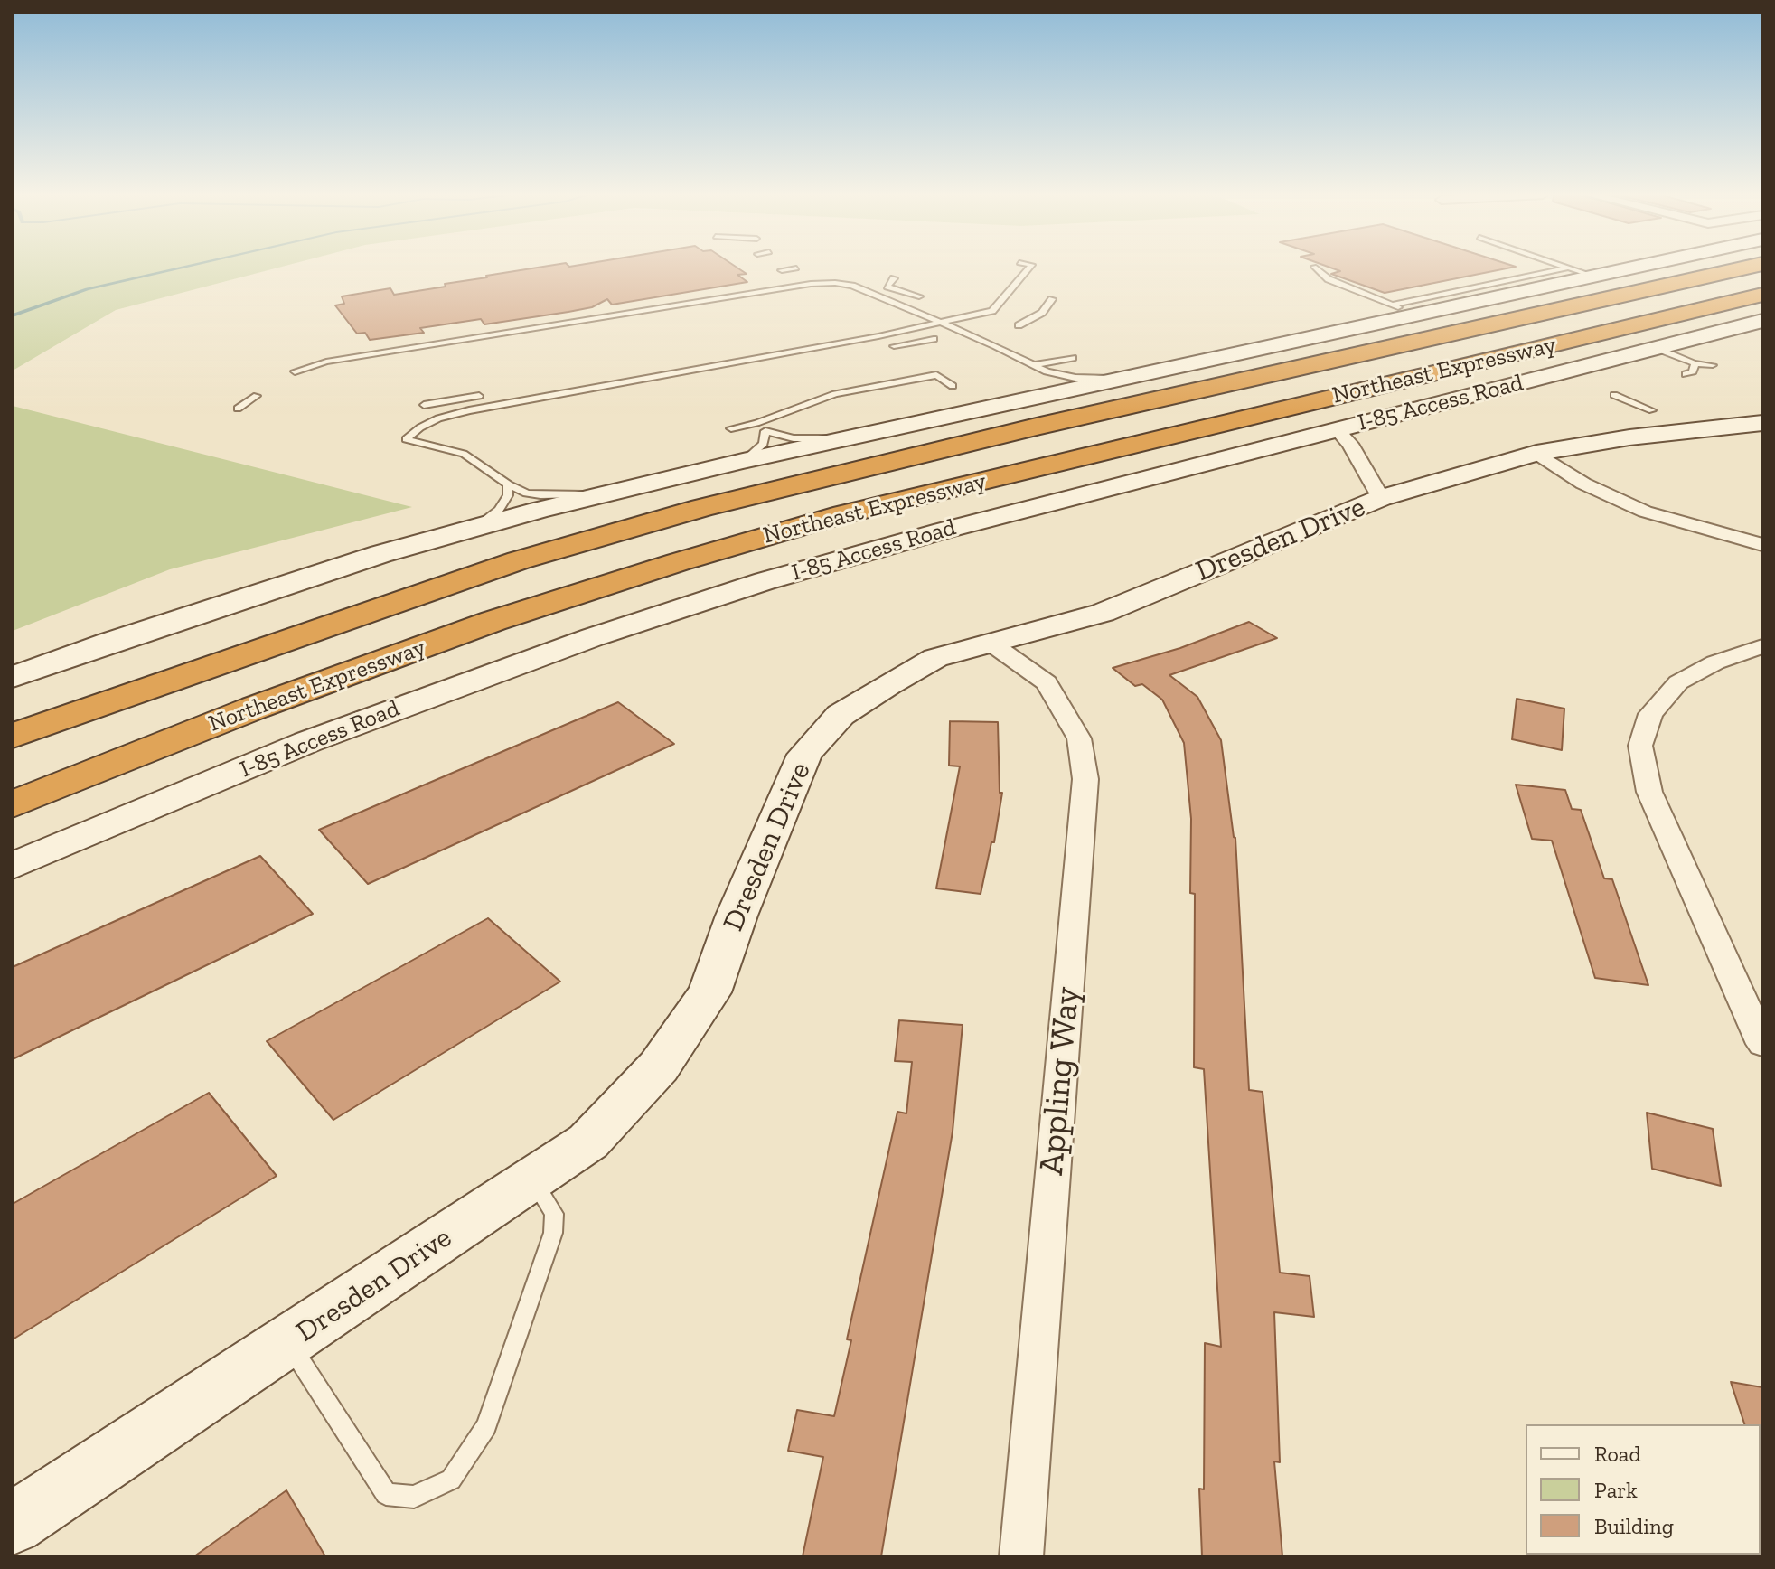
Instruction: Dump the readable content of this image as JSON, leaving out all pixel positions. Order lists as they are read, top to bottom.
{
  "streets": {
    "highway": ["Northeast Expressway"],
    "main road": ["I-85 Access Road", "Dresden Drive"],
    "street": ["Appling Way"]
  },
  "crossings": [
    ["Dresden Drive", "Appling Way"]
  ],
  "legend": ["Road", "Park", "Building"]
}
